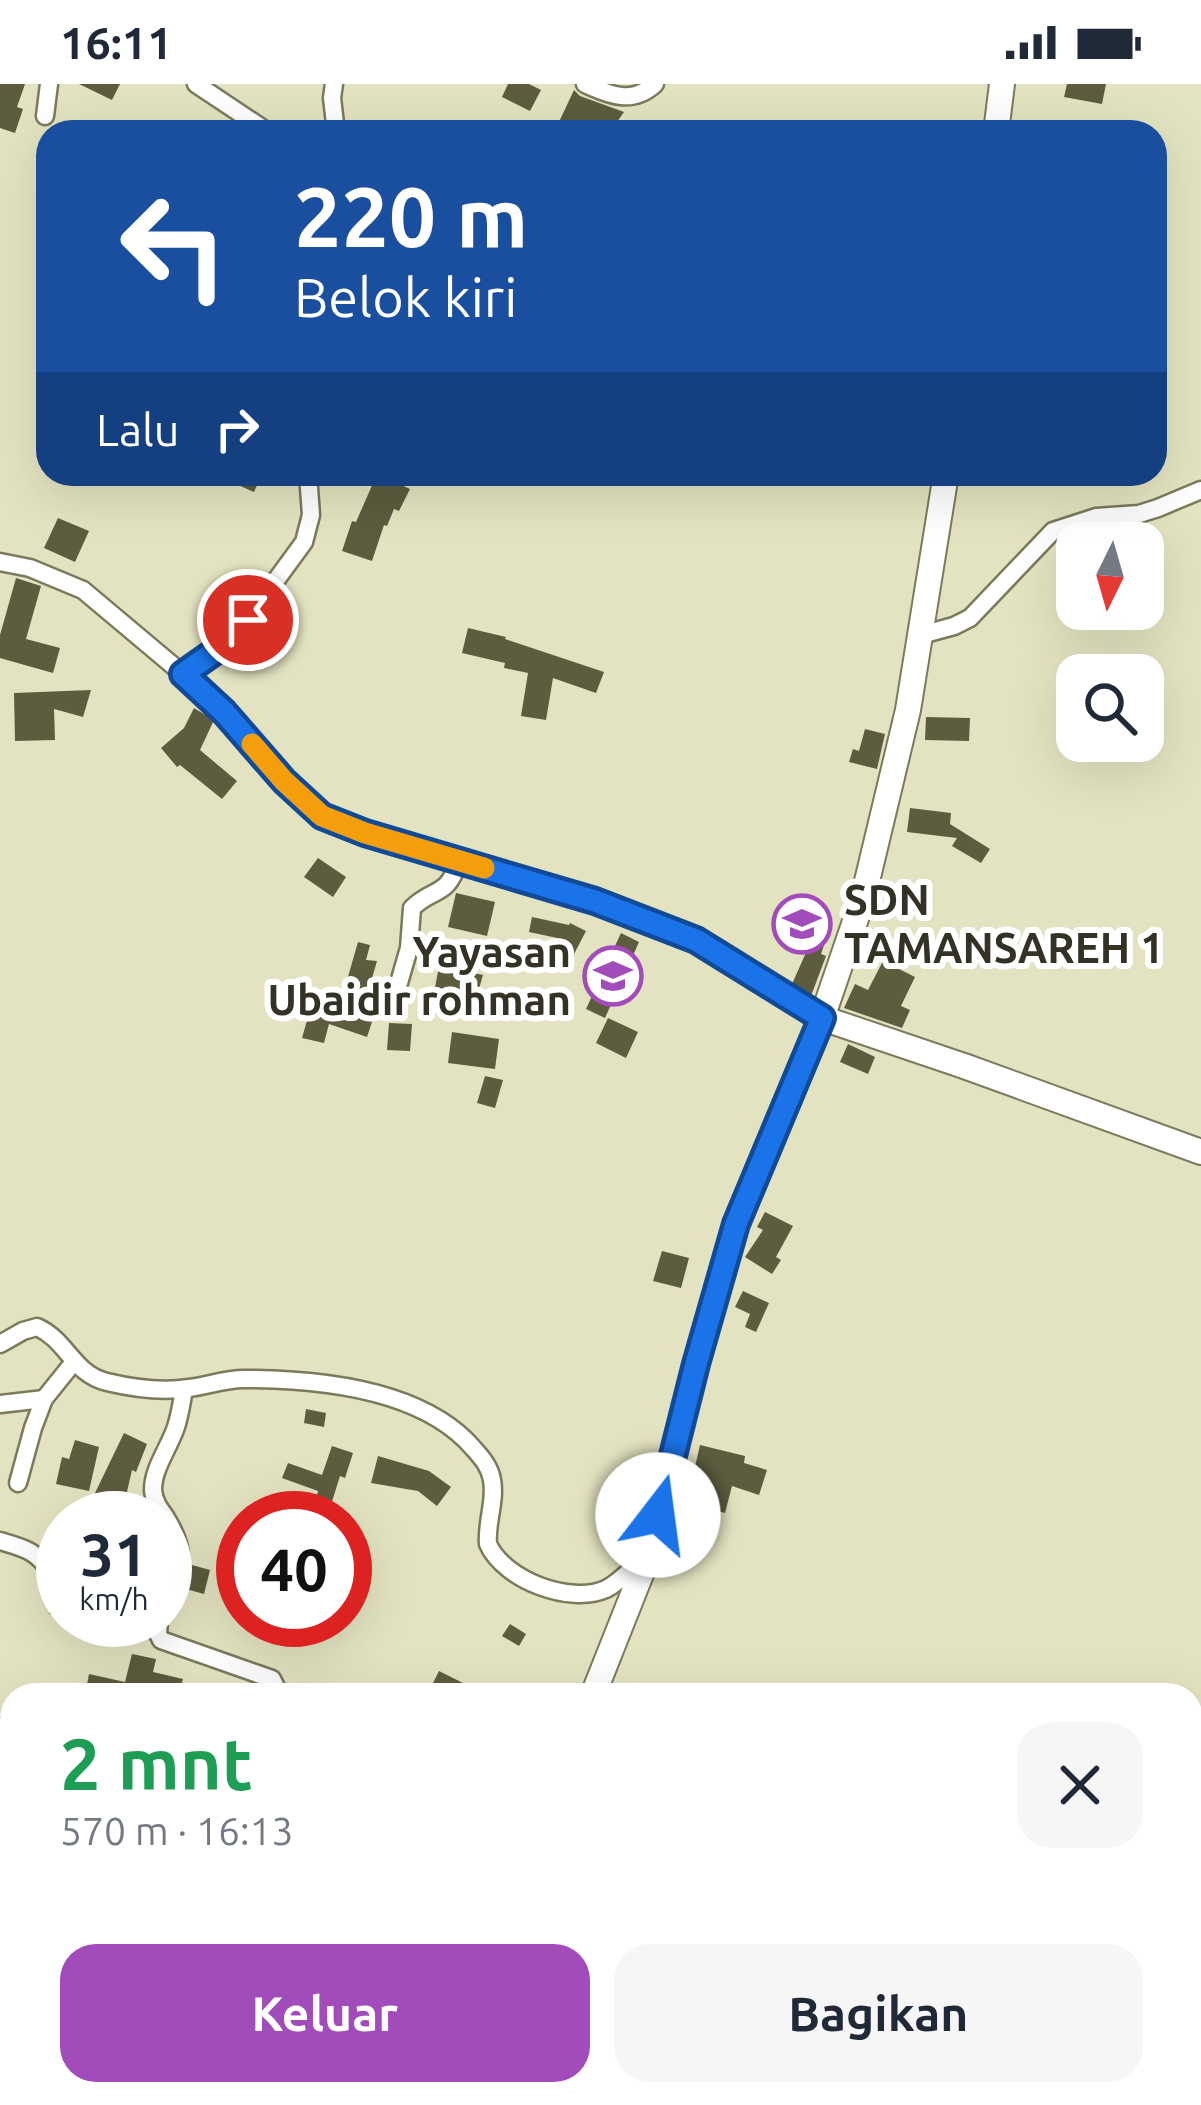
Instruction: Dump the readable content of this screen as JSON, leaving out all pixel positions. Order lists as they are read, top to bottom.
{
  "places": {
    "school or university": ["SDN TAMANSAREH 1", "Yayasan Ubaidir rohman"]
  },
  "north": "bottom",
  "page": {
    "status": "16:11",
    "turn": ["220 m", "Belok kiri"],
    "then": "Lalu",
    "speed": "31 km/h",
    "limit": "40",
    "heading": ["2 mnt", "570 m · 16:13"],
    "buttons": ["Keluar", "Bagikan"]
  }
}
